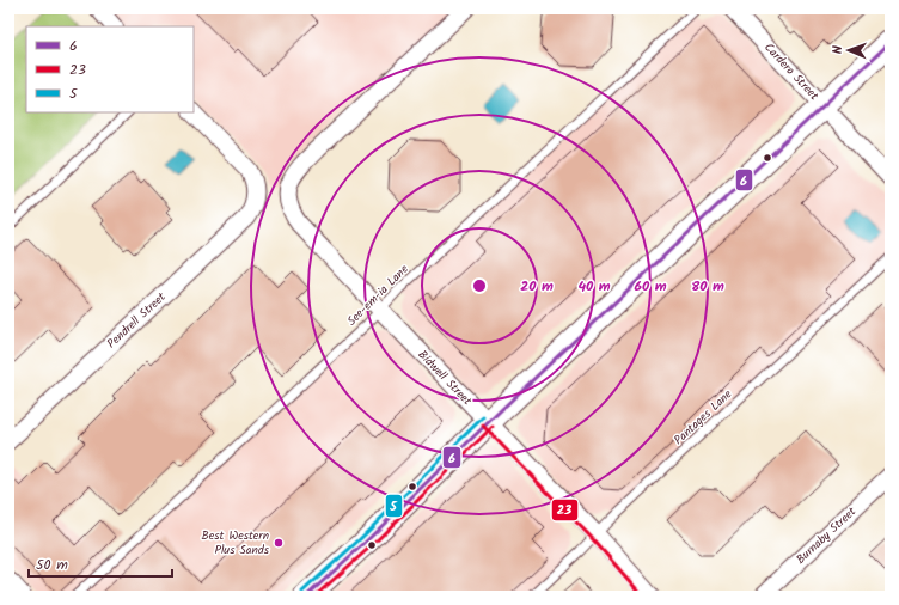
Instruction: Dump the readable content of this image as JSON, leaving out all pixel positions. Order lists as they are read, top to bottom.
{
  "streets": {
    "street": [
      "Cardero Street",
      "Pendrell Street",
      "Bidwell Street",
      "Burnaby Street"
    ],
    "lane": ["See-em-ia Lane", "Pantages Lane"]
  },
  "crossings": [
    ["See-em-ia Lane", "Bidwell Street"],
    ["Bidwell Street", "Pantages Lane"]
  ],
  "places": ["Best Western Plus Sands"],
  "lines": ["transit line 6", "transit line 5", "transit line 23"],
  "legend": ["6", "23", "5"],
  "scale_bar": "50 m",
  "north": "left",
  "rings": [
    "20 m",
    "40 m",
    "60 m",
    "80 m"
  ]
}
